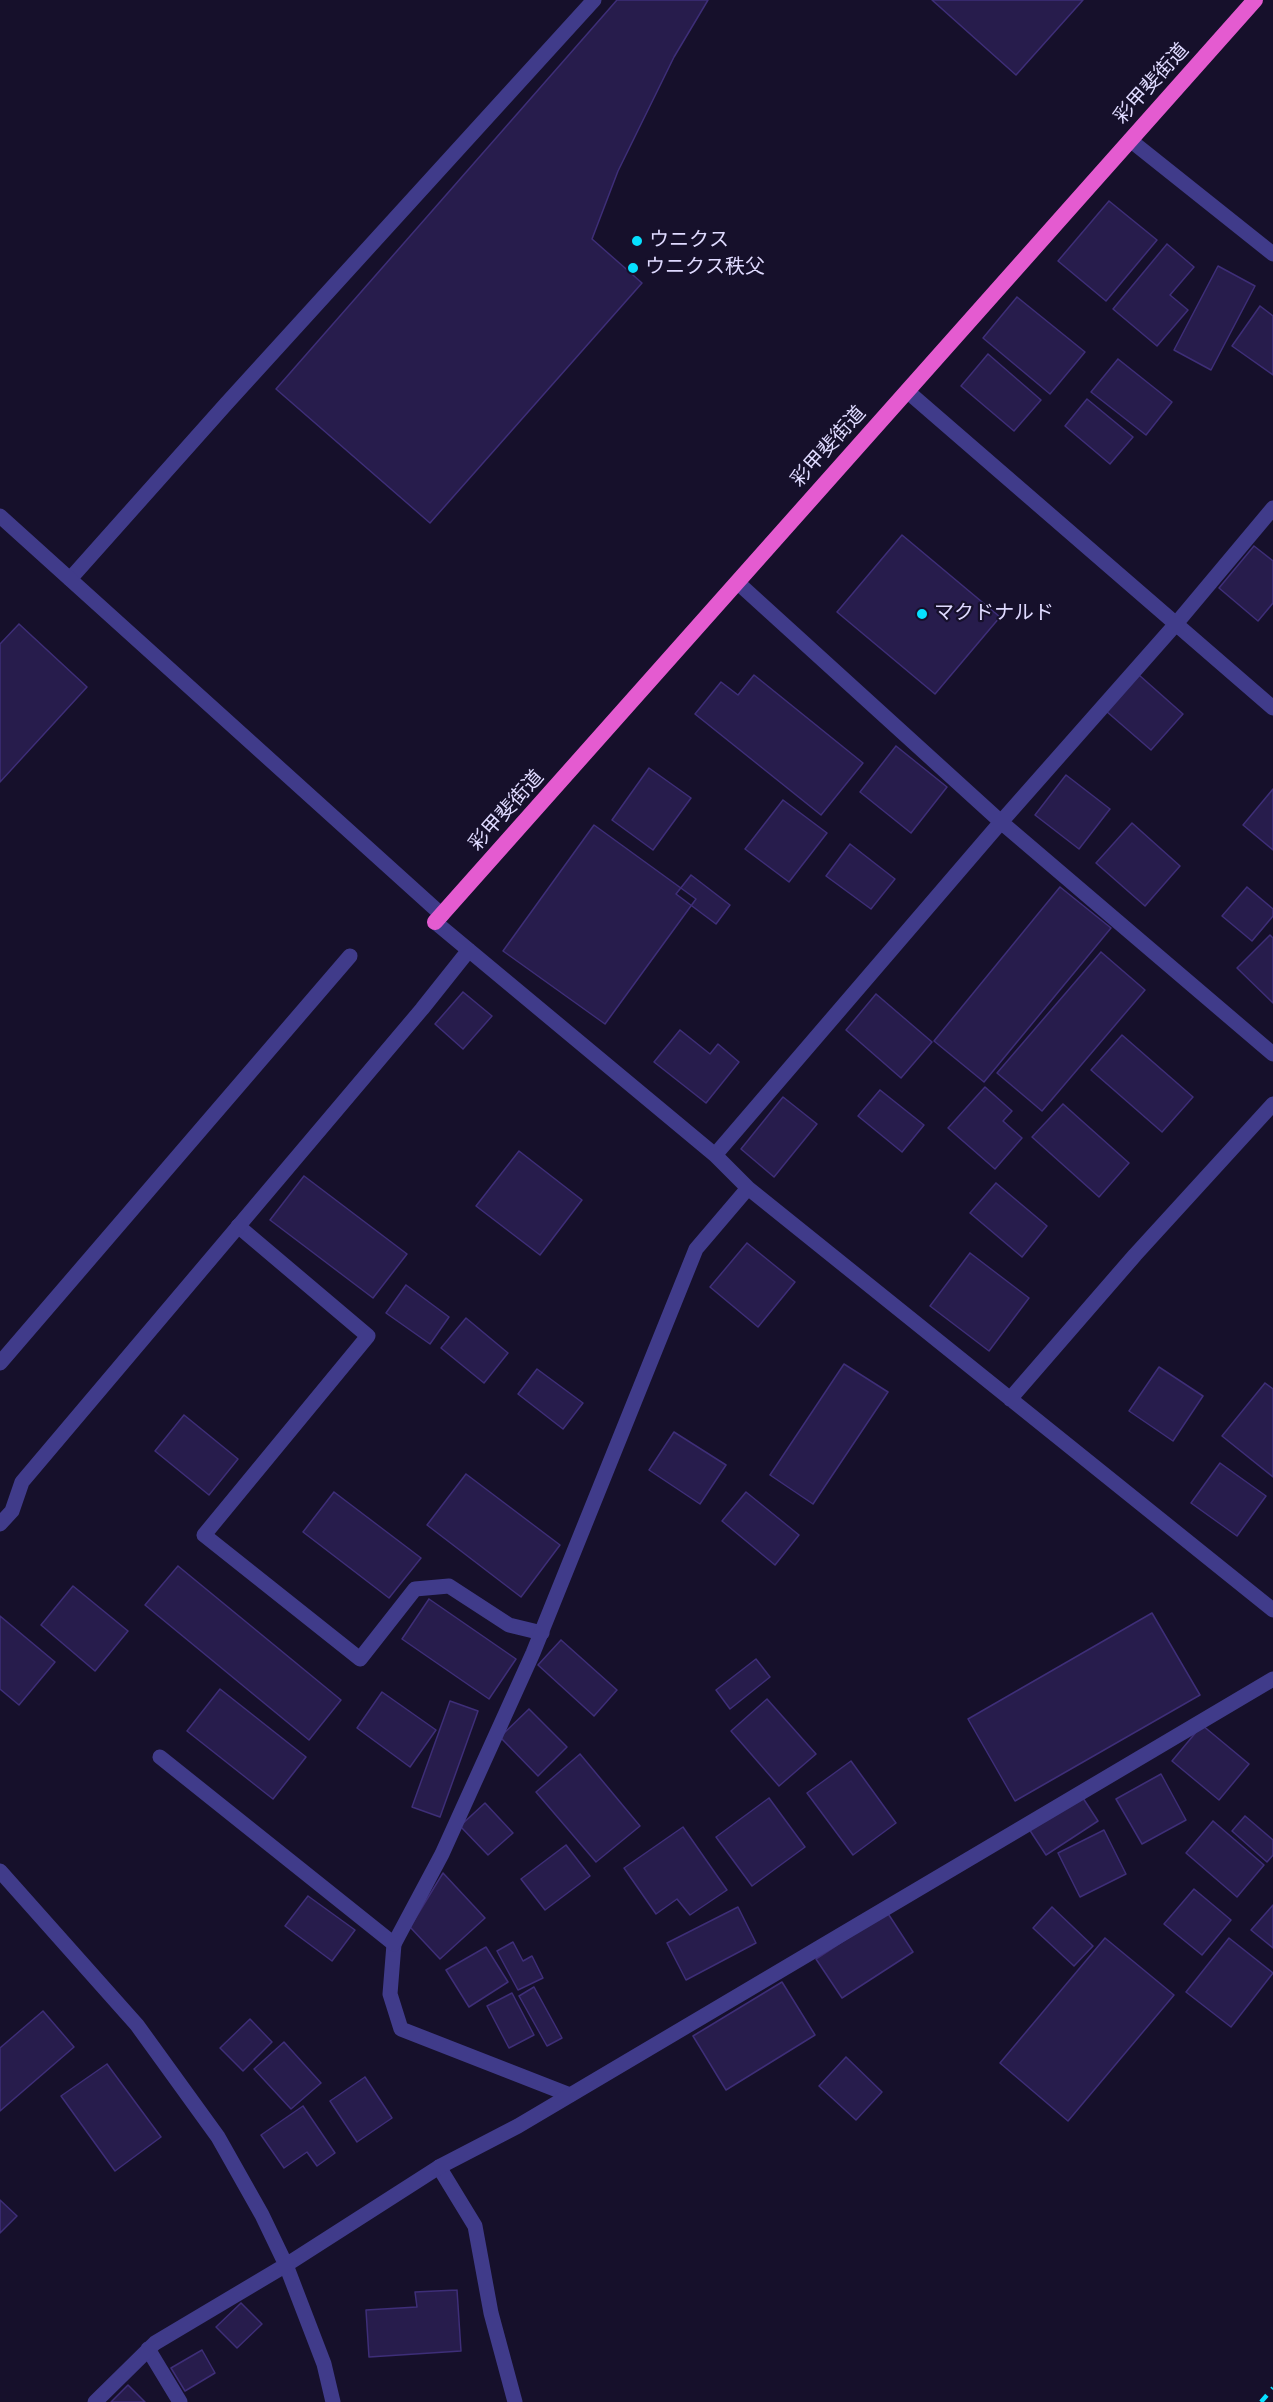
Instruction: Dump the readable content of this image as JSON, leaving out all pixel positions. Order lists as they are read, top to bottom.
{
  "streets": {
    "highway": ["彩甲斐街道"]
  },
  "places": ["ウニクス", "ウニクス秩父", "マクドナルド"]
}
